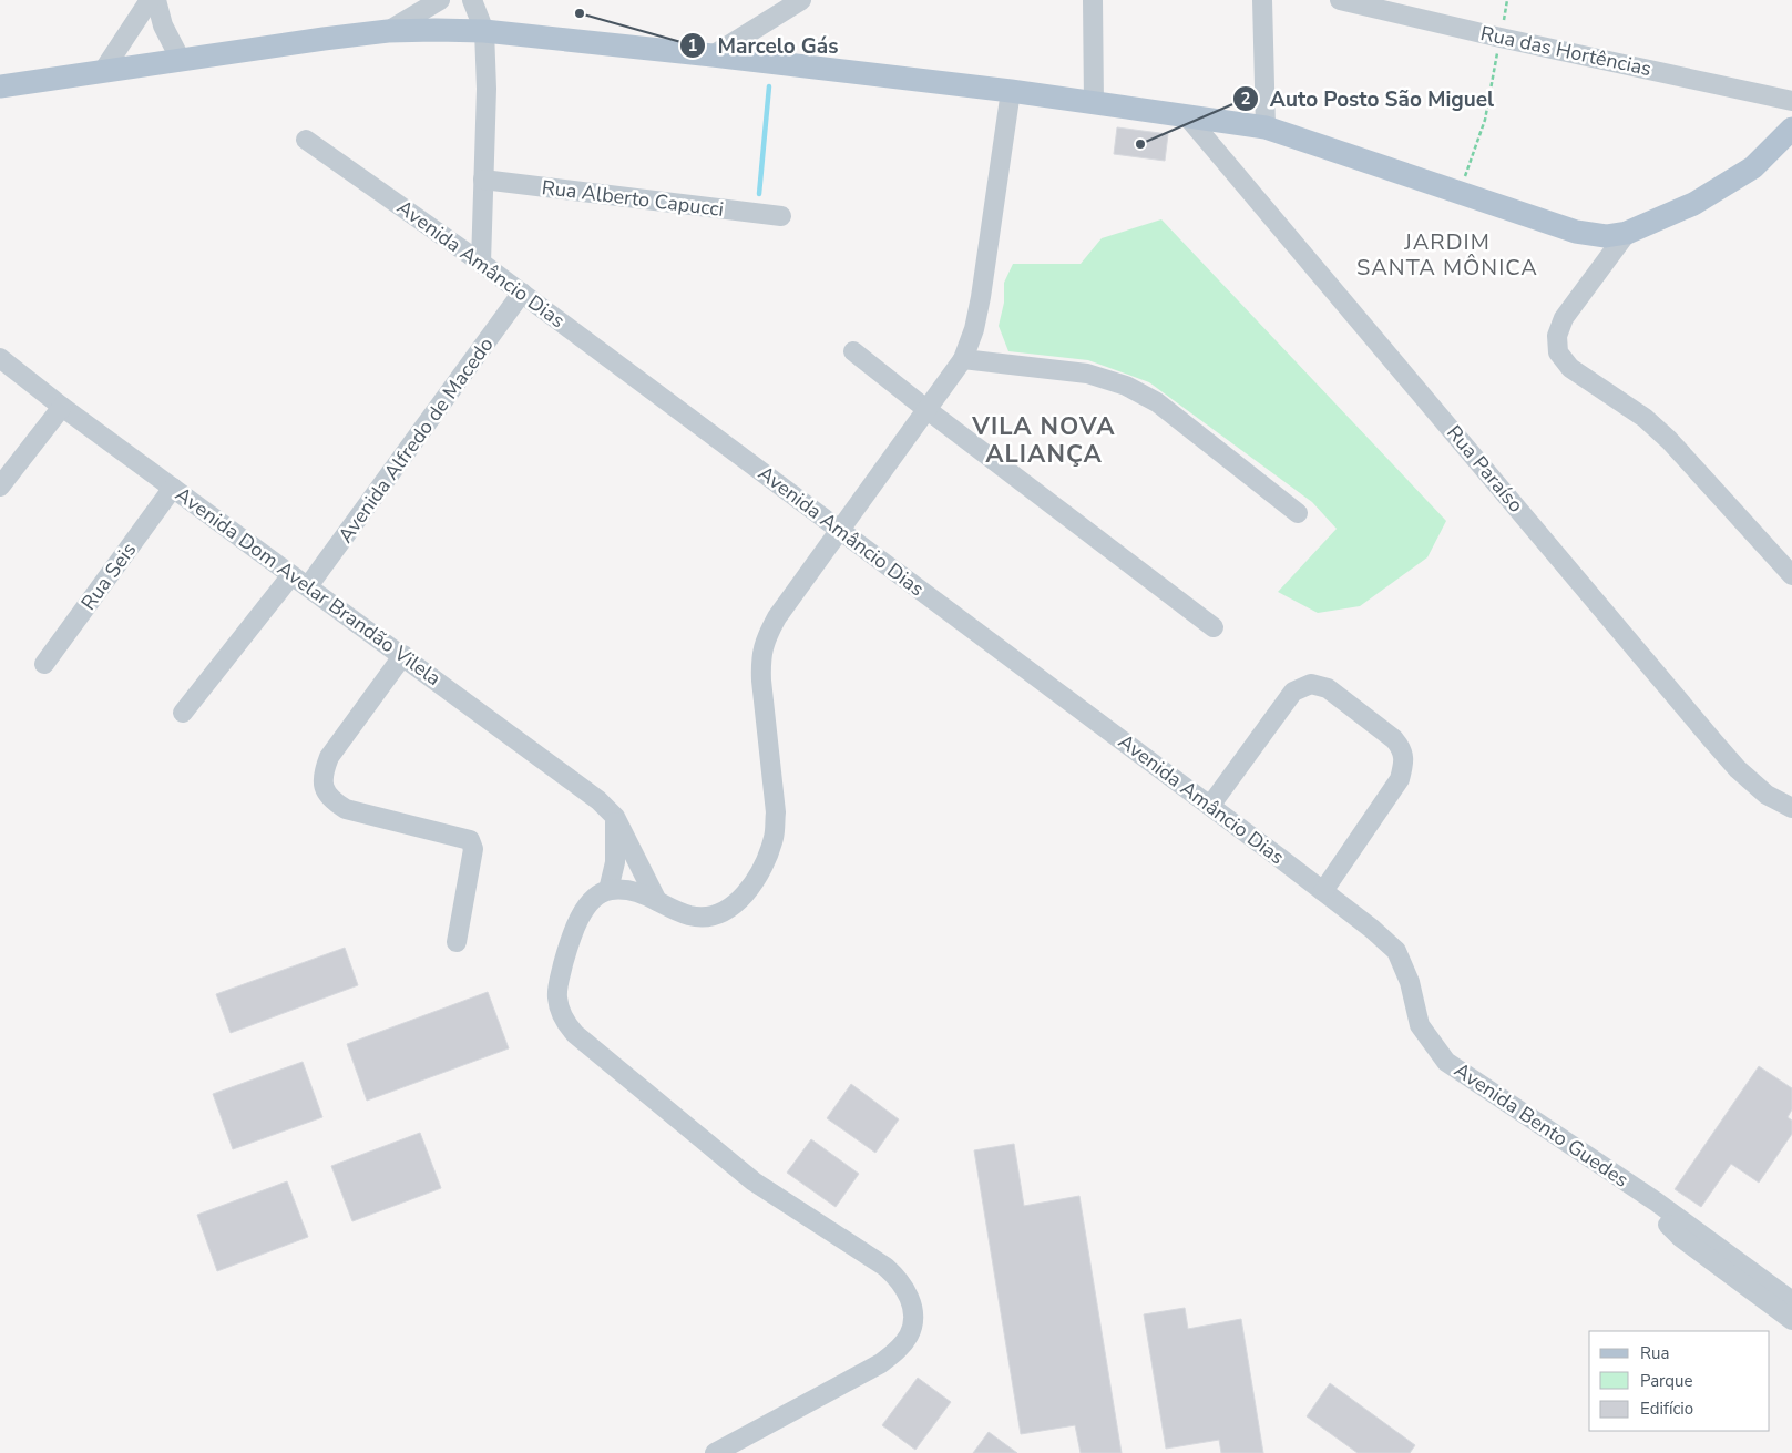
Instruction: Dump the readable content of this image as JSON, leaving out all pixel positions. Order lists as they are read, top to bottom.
{
  "streets": {
    "street": [
      "Rua das Hortências",
      "Rua Alberto Capucci",
      "Avenida Amâncio Dias",
      "Avenida Alfredo de Macedo",
      "Rua Paraíso",
      "Rua Seis",
      "Avenida Dom Avelar Brandão Vilela",
      "Avenida Bento Guedes"
    ]
  },
  "crossings": [
    ["Avenida Amâncio Dias", "Avenida Alfredo de Macedo"],
    ["Avenida Amâncio Dias", "Avenida Bento Guedes"],
    ["Avenida Alfredo de Macedo", "Avenida Dom Avelar Brandão Vilela"],
    ["Rua Seis", "Avenida Dom Avelar Brandão Vilela"]
  ],
  "districts": ["JARDIM SANTA MÔNICA", "VILA NOVA ALIANÇA"],
  "places": ["Marcelo Gás", "Auto Posto São Miguel"],
  "legend": ["Rua", "Parque", "Edifício"]
}
